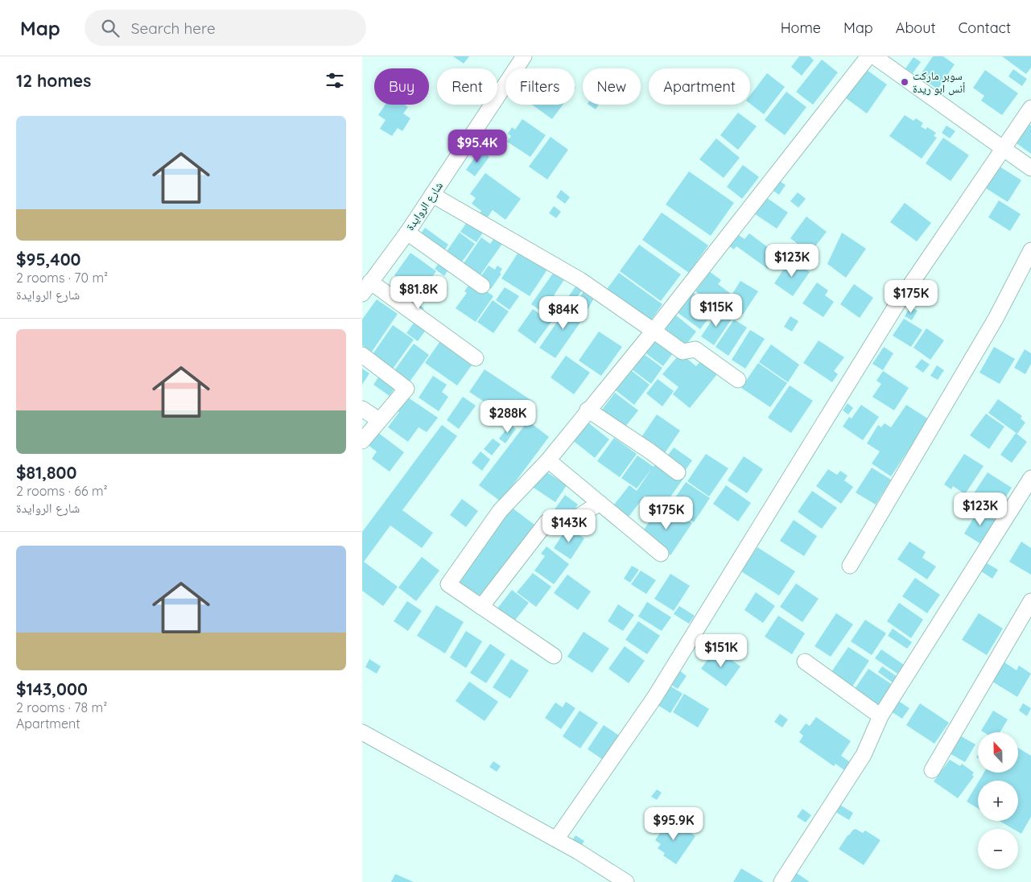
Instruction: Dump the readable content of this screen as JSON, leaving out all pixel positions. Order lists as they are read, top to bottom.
{
  "streets": {
    "street": ["شارع الروايدة"]
  },
  "places": ["سوبر ماركت أنس ابو ريدة"],
  "north": "top",
  "page": {
    "header": "Map",
    "search": "Search here",
    "nav": [
      "Home",
      "Map",
      "About",
      "Contact"
    ],
    "heading": "12 homes",
    "chip": [
      "Buy",
      "Rent",
      "Filters",
      "New",
      "Apartment"
    ],
    "list": [
      {
        "name": "$95,400",
        "note": "2 rooms · 70 m² · شارع الروايدة"
      },
      {
        "name": "$81,800",
        "note": "2 rooms · 66 m² · شارع الروايدة"
      },
      {
        "name": "$143,000",
        "note": "2 rooms · 78 m² · Apartment"
      }
    ],
    "price": [
      "$95.4K",
      "$123K",
      "$81.8K",
      "$175K",
      "$115K",
      "$84K",
      "$288K",
      "$123K",
      "$175K",
      "$143K",
      "$151K",
      "$95.9K"
    ],
    "map_buttons": ["+", "−"]
  }
}
